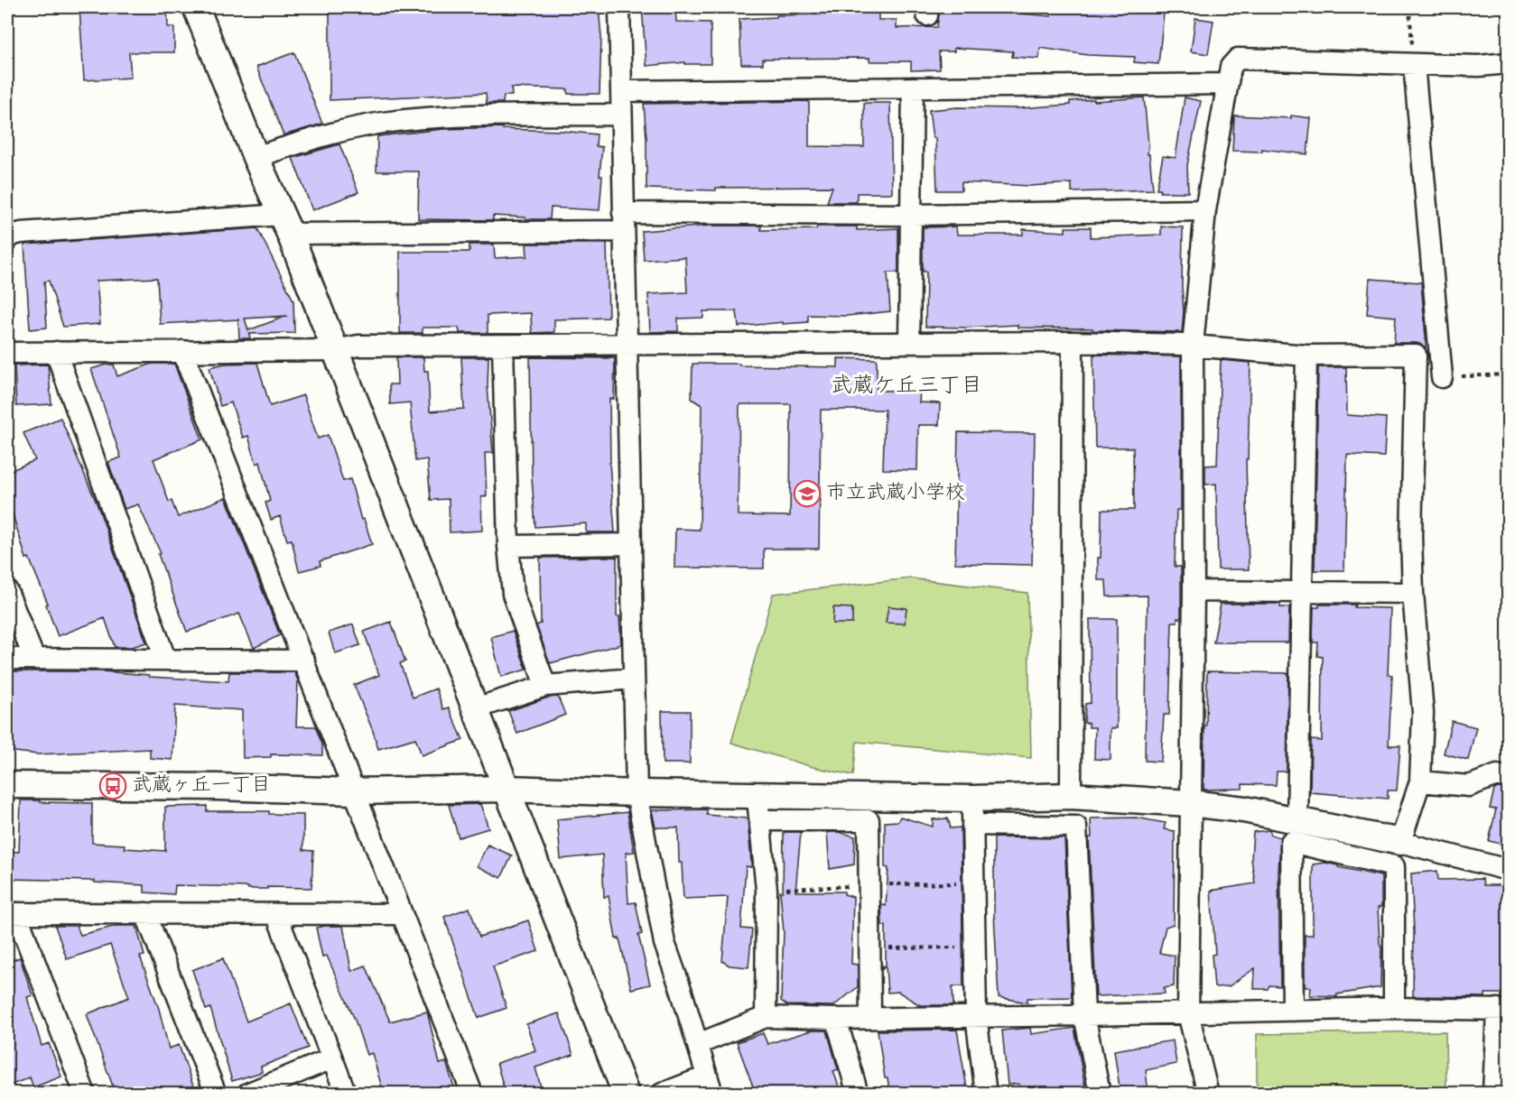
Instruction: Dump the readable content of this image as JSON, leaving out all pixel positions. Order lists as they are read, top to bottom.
{
  "districts": ["武蔵ケ丘三丁目"],
  "places": {
    "school or university": ["市立武蔵小学校"],
    "bus stop": ["武蔵ヶ丘一丁目"]
  }
}
